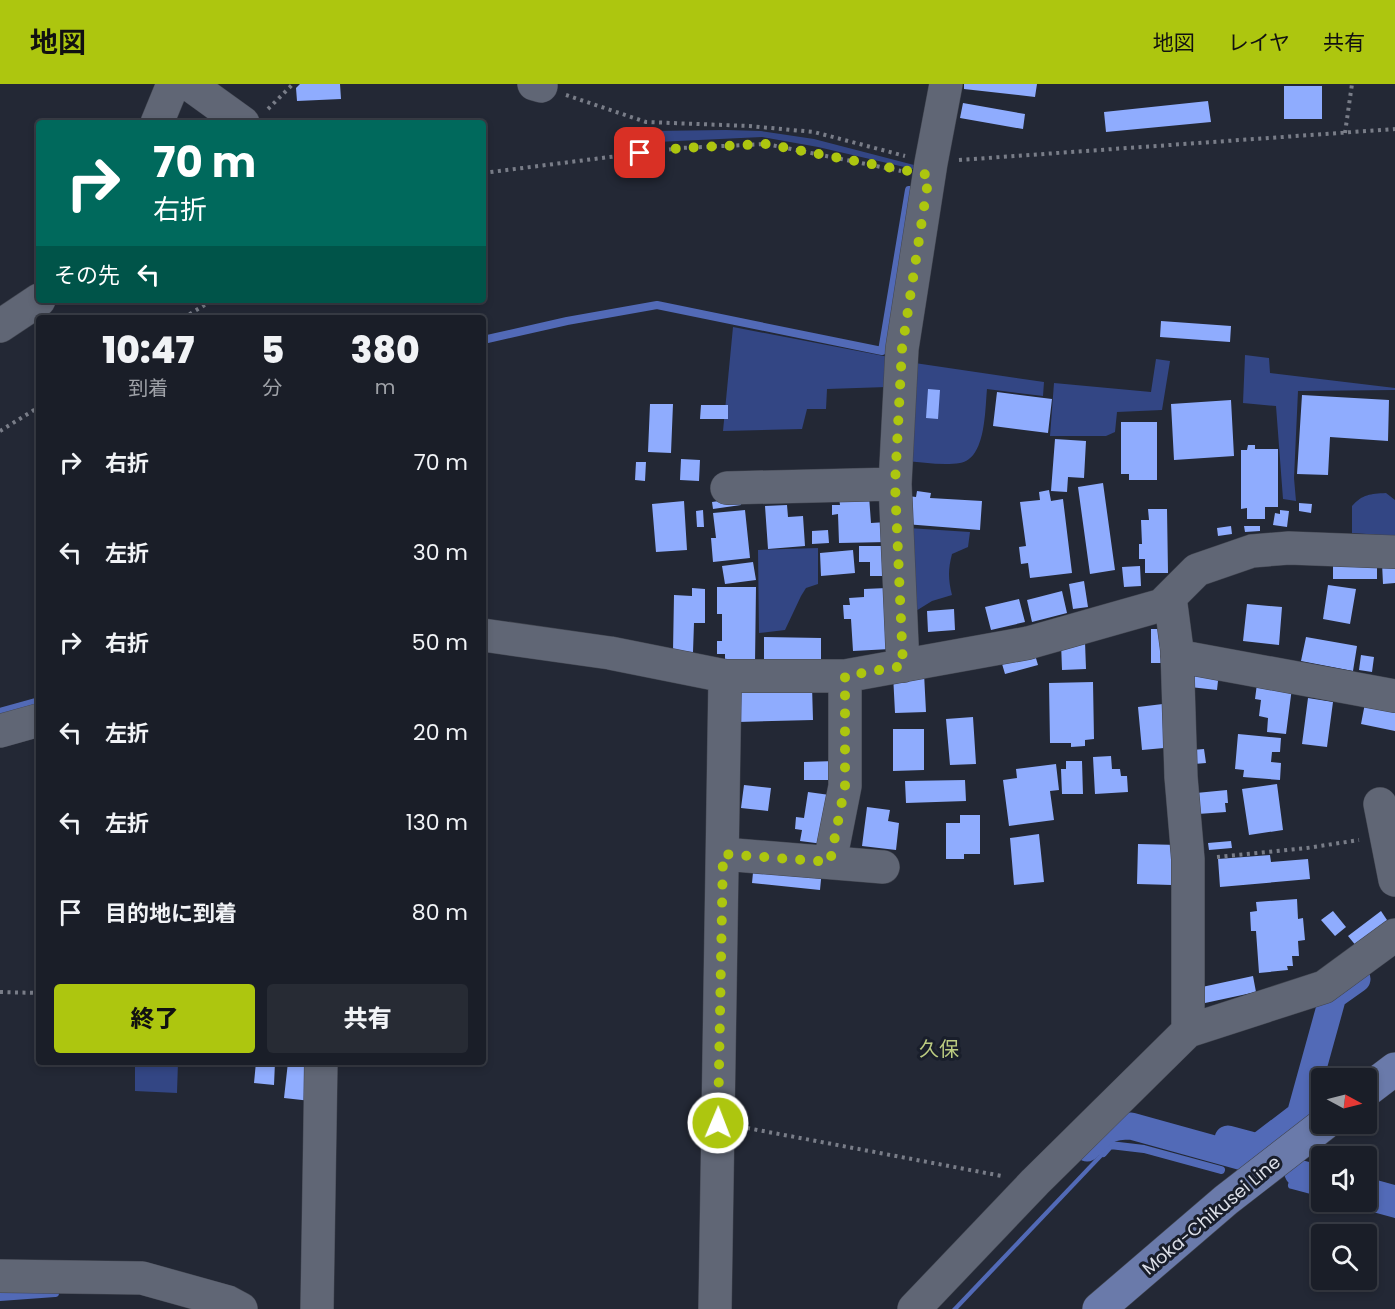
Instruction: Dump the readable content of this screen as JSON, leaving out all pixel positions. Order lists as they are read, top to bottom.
{
  "streets": {
    "main road": ["Moka-Chikusei Line"]
  },
  "districts": ["久保"],
  "north": "right",
  "page": {
    "header": "地図",
    "nav": ["地図", "レイヤ", "共有"],
    "turn": ["70 m", "右折"],
    "then": "その先",
    "eta": [
      "10:47",
      "到着",
      "5",
      "分",
      "380",
      "m"
    ],
    "list": [
      {
        "name": "右折",
        "value": "70 m"
      },
      {
        "name": "左折",
        "value": "30 m"
      },
      {
        "name": "右折",
        "value": "50 m"
      },
      {
        "name": "左折",
        "value": "20 m"
      },
      {
        "name": "左折",
        "value": "130 m"
      },
      {
        "name": "目的地に到着",
        "value": "80 m"
      }
    ],
    "buttons": ["終了", "共有"]
  }
}
